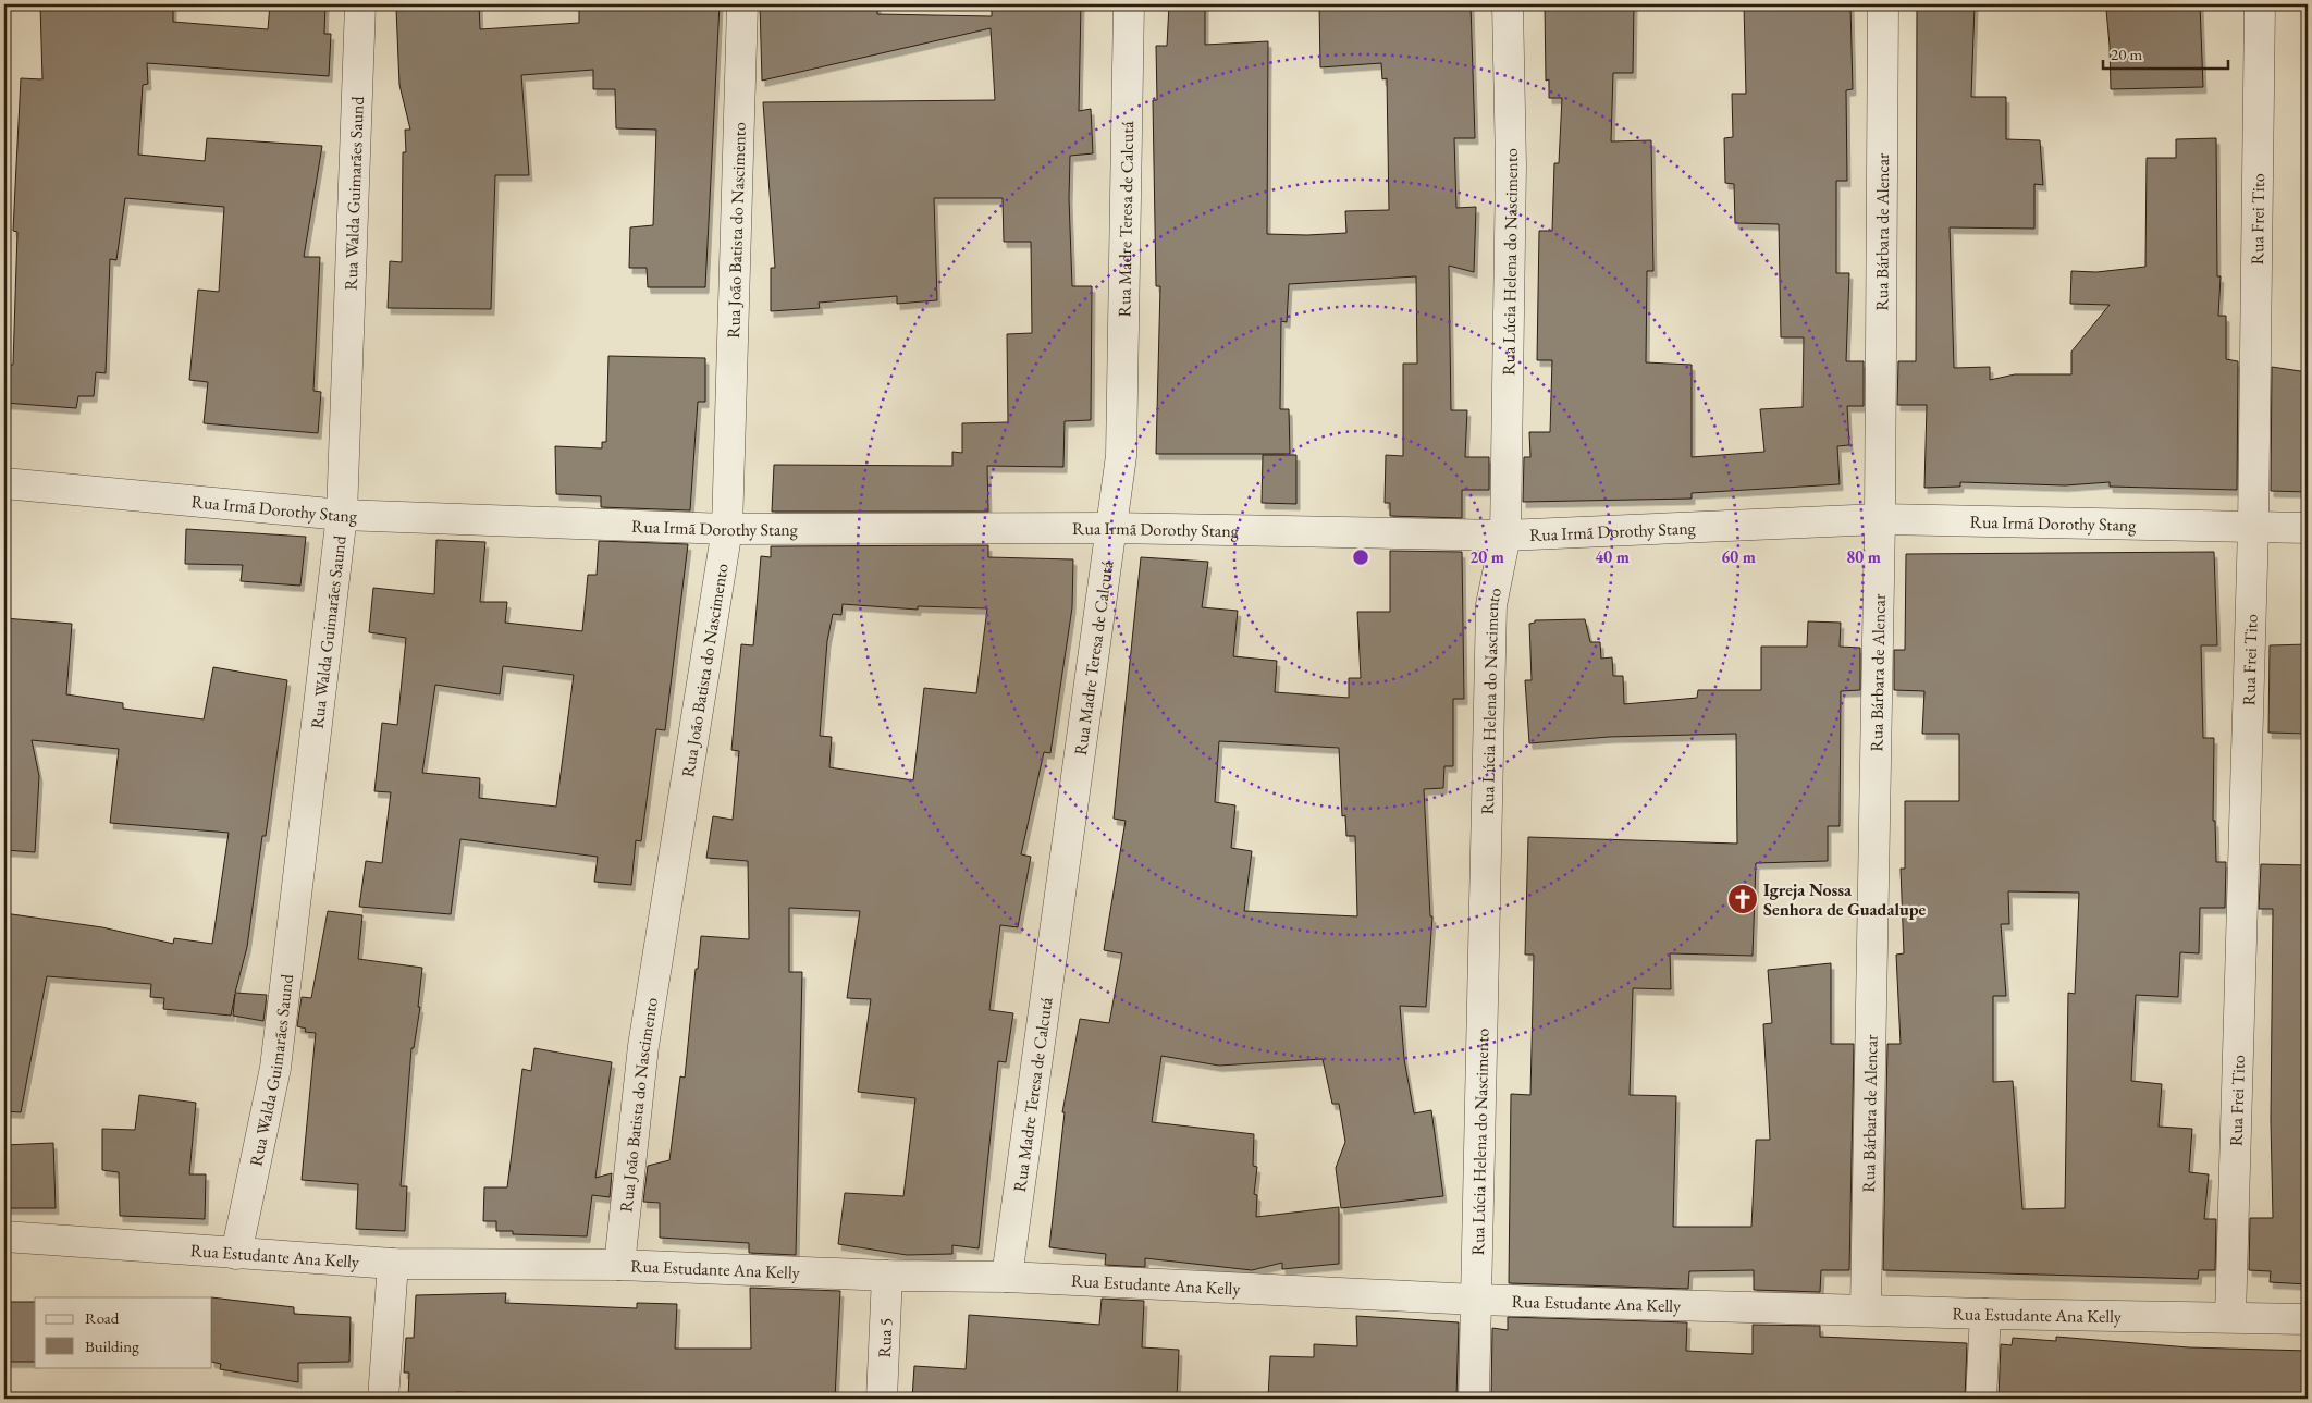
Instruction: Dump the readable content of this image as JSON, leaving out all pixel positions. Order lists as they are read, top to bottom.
{
  "streets": {
    "street": [
      "Rua Walda Guimarães Saund",
      "Rua Madre Teresa de Calcutá",
      "Rua Frei Tito",
      "Rua João Batista do Nascimento",
      "Rua Bárbara de Alencar",
      "Rua Lúcia Helena do Nascimento",
      "Rua Irmã Dorothy Stang",
      "Rua Estudante Ana Kelly",
      "Rua 5"
    ]
  },
  "crossings": [
    ["Rua Walda Guimarães Saund", "Rua Irmã Dorothy Stang"],
    ["Rua Walda Guimarães Saund", "Rua Estudante Ana Kelly"],
    ["Rua Madre Teresa de Calcutá", "Rua Irmã Dorothy Stang"],
    ["Rua Madre Teresa de Calcutá", "Rua Estudante Ana Kelly"],
    ["Rua Frei Tito", "Rua Irmã Dorothy Stang"],
    ["Rua Frei Tito", "Rua Estudante Ana Kelly"],
    ["Rua João Batista do Nascimento", "Rua Irmã Dorothy Stang"],
    ["Rua João Batista do Nascimento", "Rua Estudante Ana Kelly"],
    ["Rua Bárbara de Alencar", "Rua Irmã Dorothy Stang"],
    ["Rua Bárbara de Alencar", "Rua Estudante Ana Kelly"],
    ["Rua Lúcia Helena do Nascimento", "Rua Irmã Dorothy Stang"],
    ["Rua Lúcia Helena do Nascimento", "Rua Estudante Ana Kelly"],
    ["Rua Estudante Ana Kelly", "Rua 5"]
  ],
  "places": {
    "church": ["Igreja Nossa Senhora de Guadalupe"]
  },
  "legend": ["Road", "Building"],
  "scale_bar": "20 m",
  "rings": [
    "20 m",
    "40 m",
    "60 m",
    "80 m"
  ]
}
